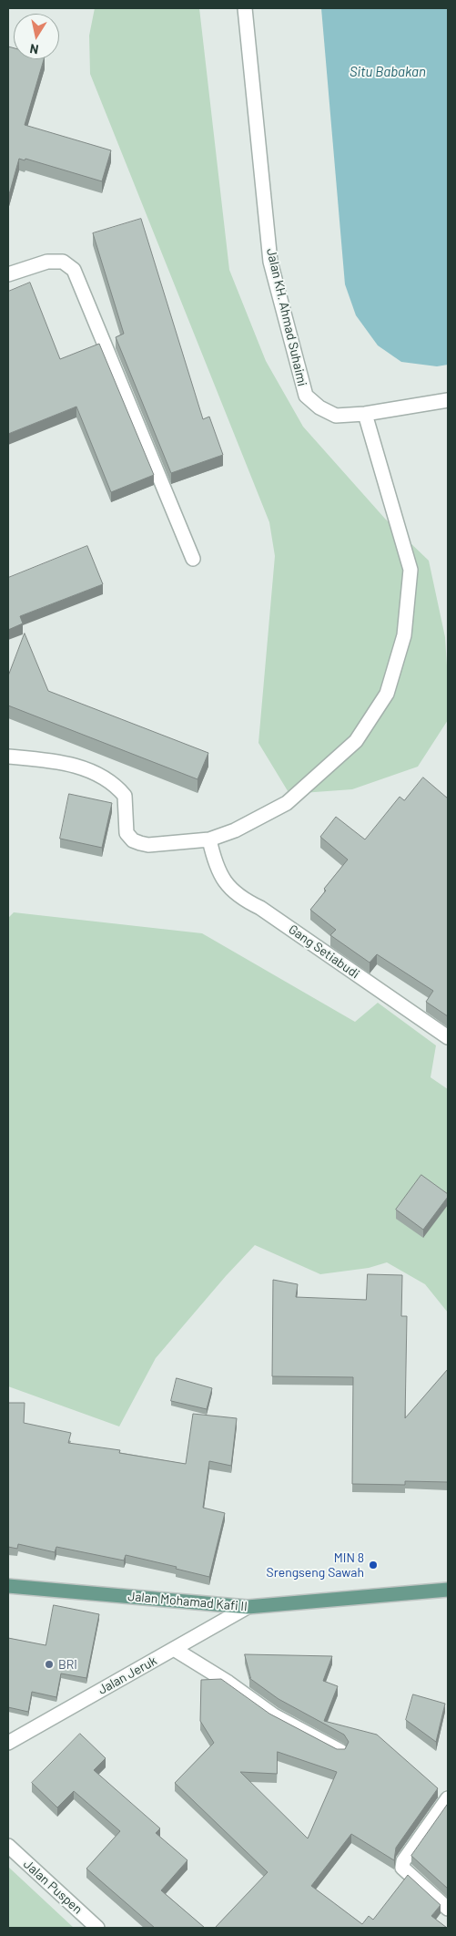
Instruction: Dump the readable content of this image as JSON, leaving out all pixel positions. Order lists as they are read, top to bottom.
{
  "streets": {
    "main road": ["Jalan Mohamad Kafi II"],
    "street": [
      "Jalan KH. Ahmad Suhaimi",
      "Gang Setiabudi",
      "Jalan Jeruk",
      "Jalan Puspen"
    ]
  },
  "crossings": [
    ["Jalan Mohamad Kafi II", "Jalan Jeruk"]
  ],
  "water": ["Situ Babakan"],
  "places": ["MIN 8 Srengseng Sawah", "BRI"],
  "north": "bottom"
}
